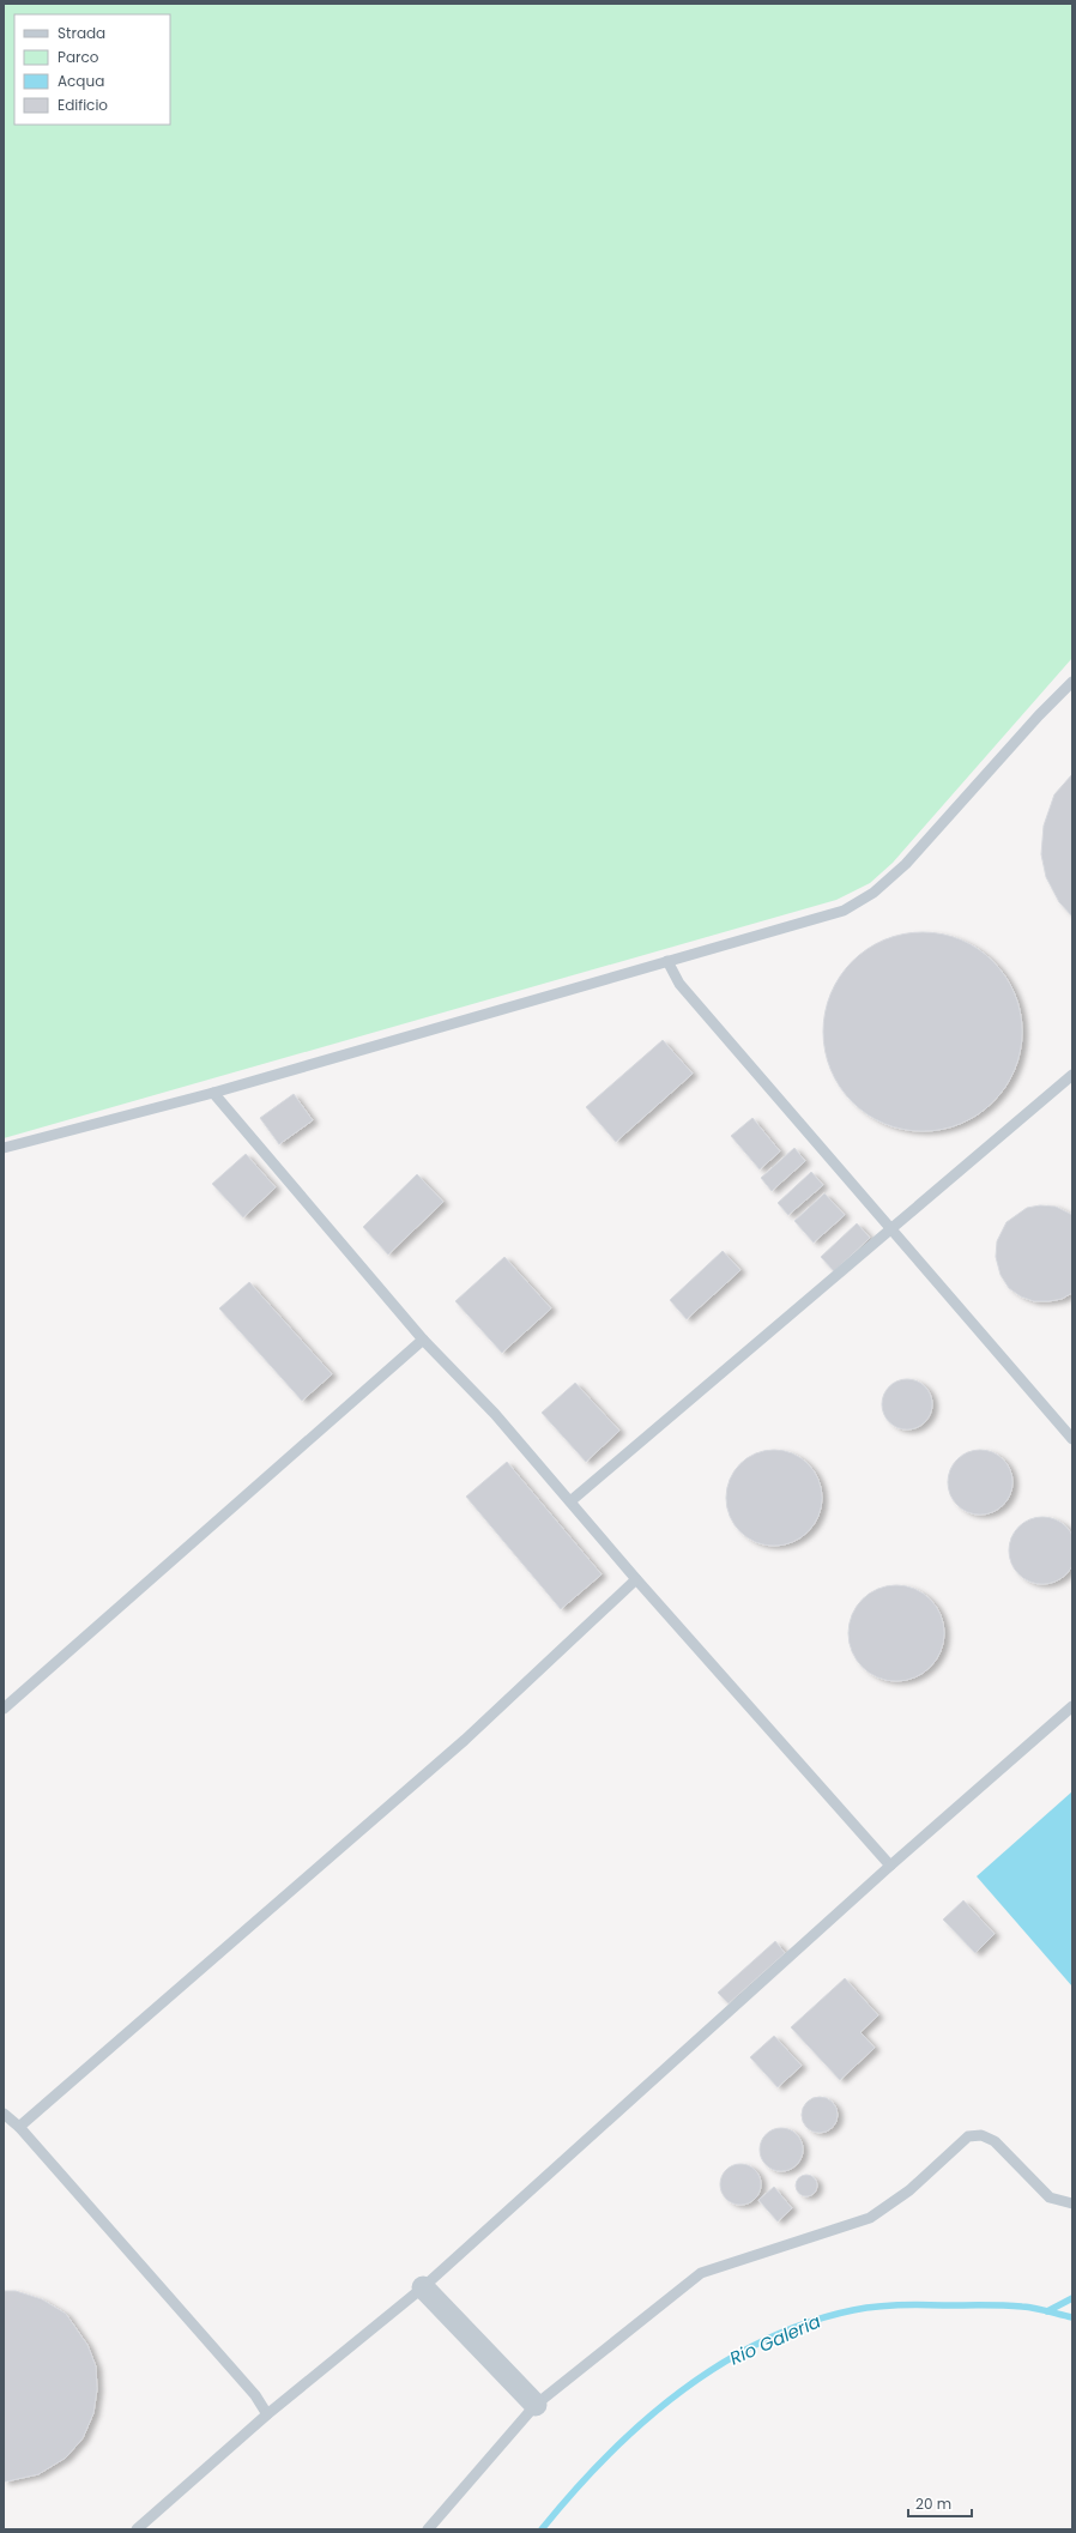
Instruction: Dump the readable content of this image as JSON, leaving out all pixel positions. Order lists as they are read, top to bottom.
{
  "water": ["Rio Galeria"],
  "legend": [
    "Strada",
    "Parco",
    "Acqua",
    "Edificio"
  ],
  "scale_bar": "20 m"
}
